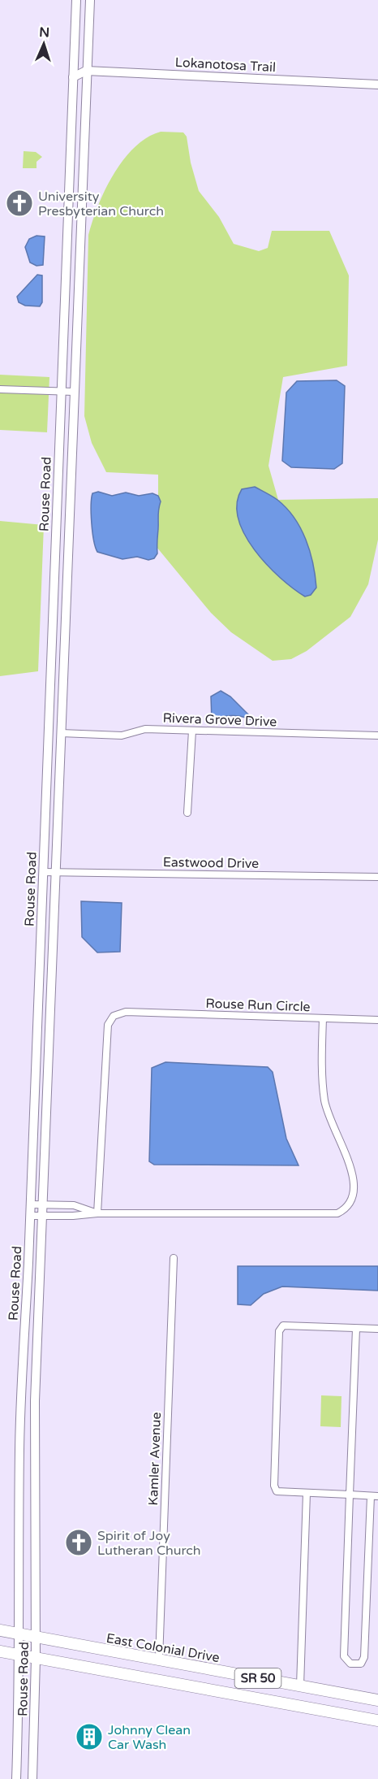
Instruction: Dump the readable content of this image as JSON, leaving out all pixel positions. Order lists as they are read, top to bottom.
{
  "streets": {
    "highway": ["East Colonial Drive", "SR 50"],
    "street": [
      "Lokanotosa Trail",
      "Rouse Road",
      "Rivera Grove Drive",
      "Eastwood Drive",
      "Rouse Run Circle",
      "Kamler Avenue"
    ]
  },
  "crossings": [
    ["Lokanotosa Trail", "Rouse Road"],
    ["Rouse Road", "Rivera Grove Drive"],
    ["Rouse Road", "Eastwood Drive"],
    ["Rouse Road", "Rouse Run Circle"],
    ["Rouse Road", "East Colonial Drive"],
    ["Rouse Road", "SR 50"],
    ["Kamler Avenue", "East Colonial Drive"]
  ],
  "places": {
    "church": ["University Presbyterian Church", "Spirit of Joy Lutheran Church"],
    "building": ["Johnny Clean Car Wash"]
  },
  "north": "top"
}
